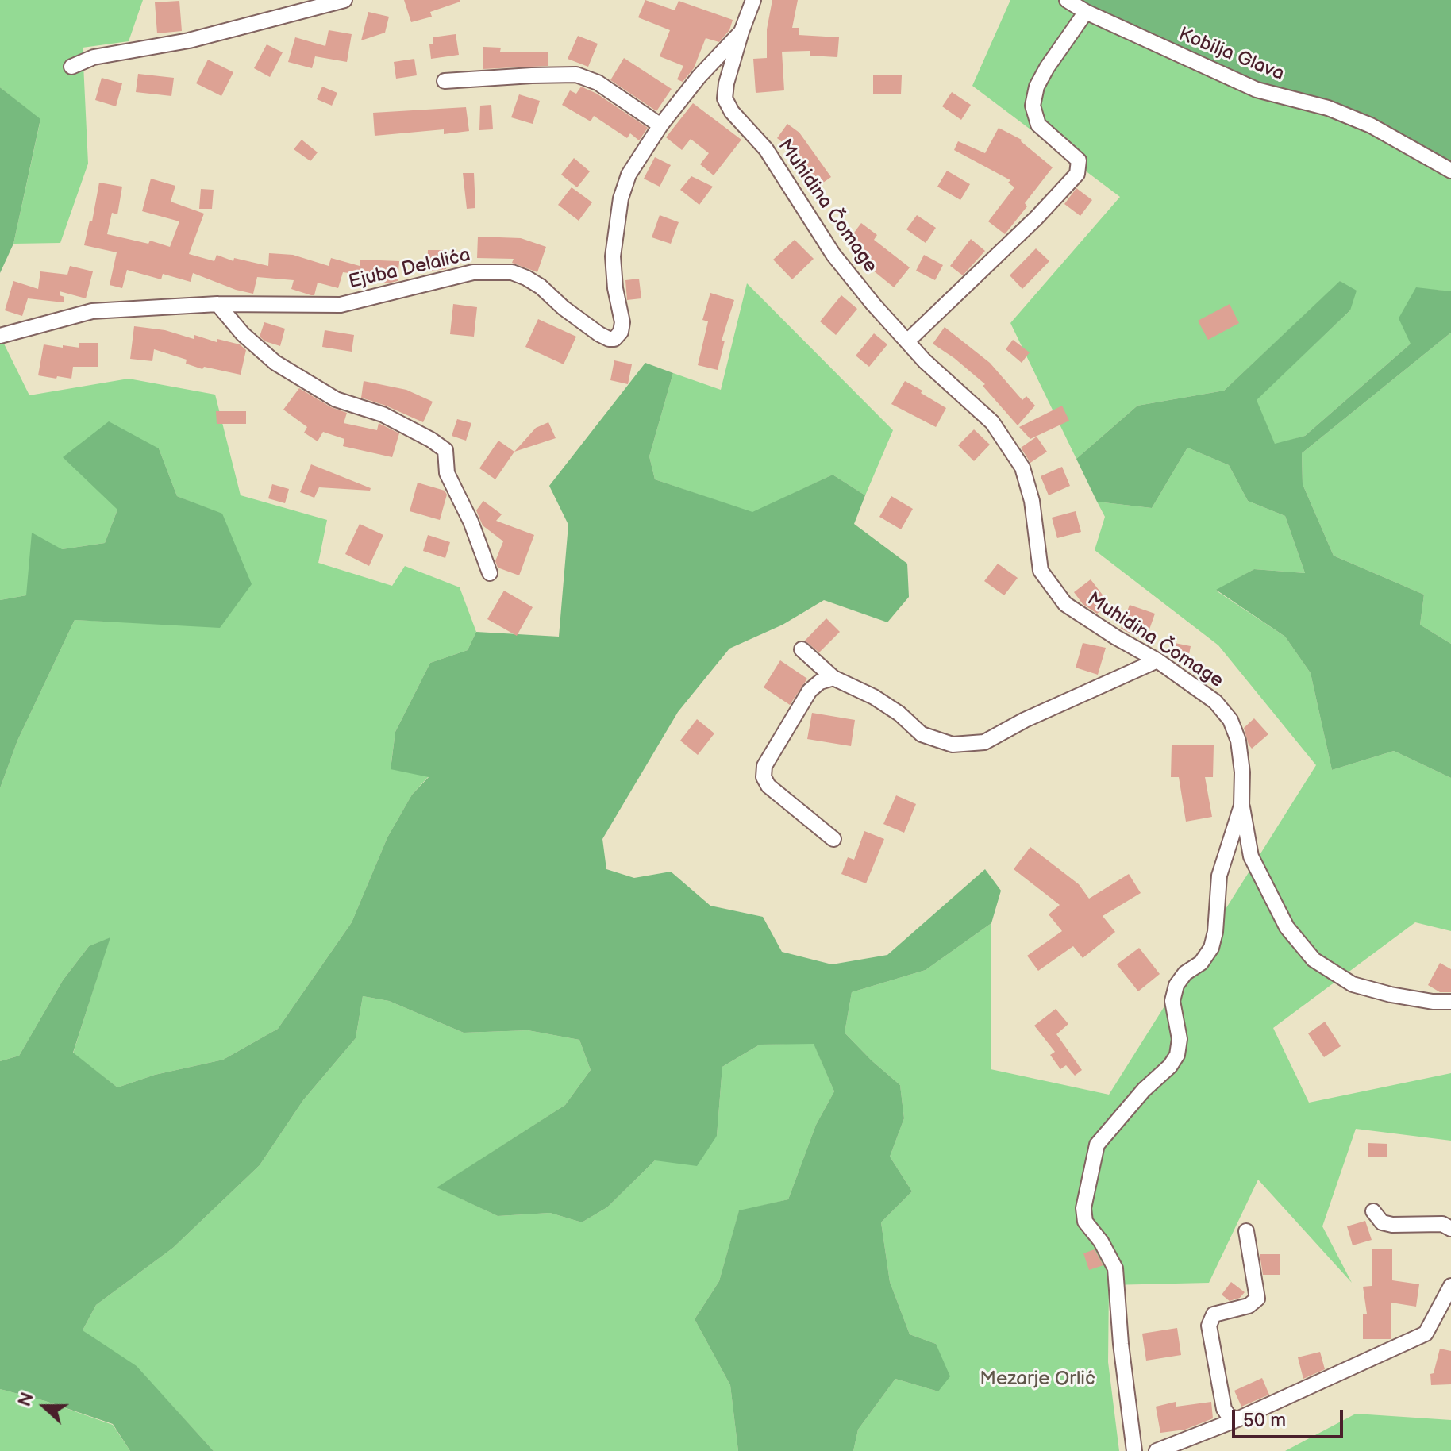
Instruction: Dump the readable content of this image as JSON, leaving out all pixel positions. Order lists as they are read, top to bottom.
{
  "streets": {
    "street": ["Kobilja Glava", "Muhidina Čomage", "Ejuba Delalića"]
  },
  "crossings": [
    ["Muhidina Čomage", "Ejuba Delalića"]
  ],
  "parks": ["Mezarje Orlić"],
  "scale_bar": "50 m",
  "north": "left"
}
